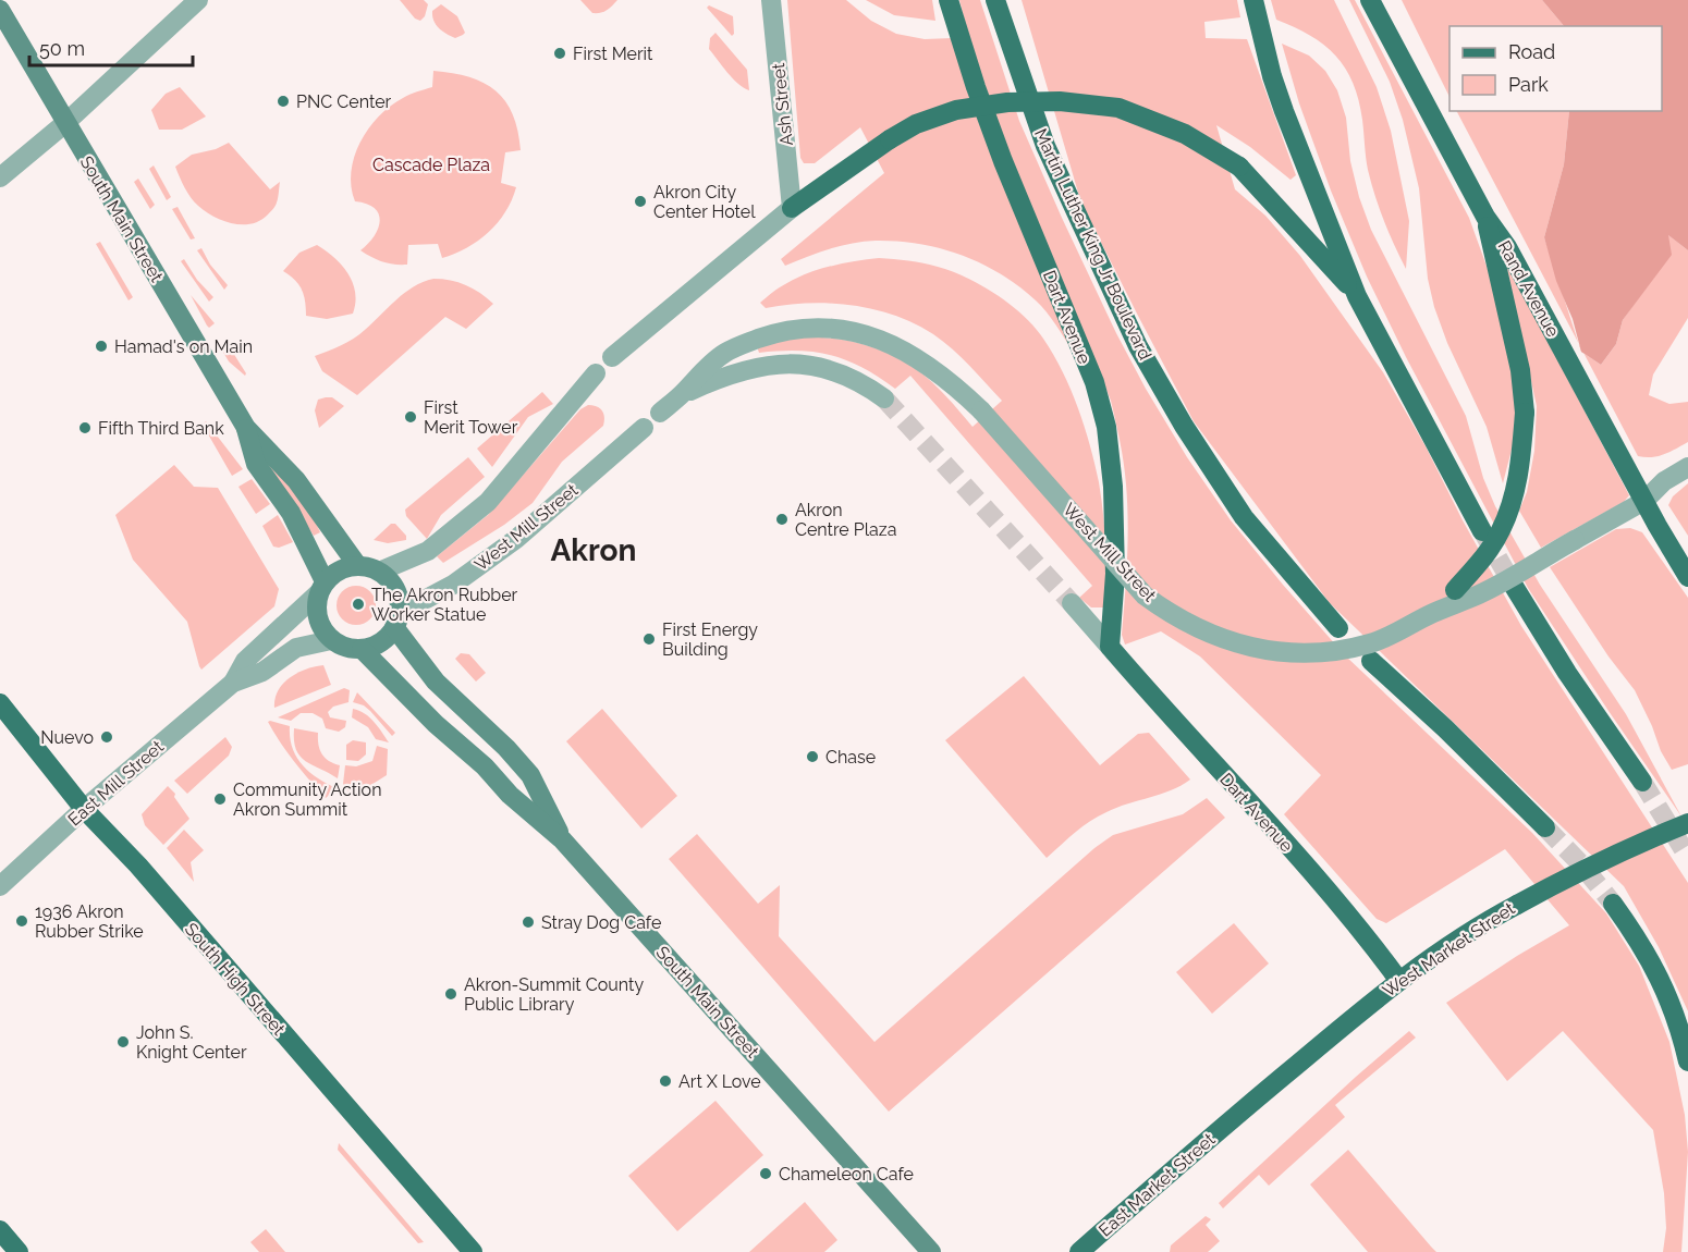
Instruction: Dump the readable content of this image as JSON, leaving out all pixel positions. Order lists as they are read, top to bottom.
{
  "streets": {
    "main road": [
      "South Main Street",
      "Martin Luther King Jr Boulevard",
      "Rand Avenue",
      "Dart Avenue",
      "West Market Street",
      "South High Street",
      "East Market Street"
    ],
    "street": ["Ash Street", "West Mill Street", "East Mill Street"]
  },
  "crossings": [
    ["South Main Street", "West Mill Street"],
    ["South Main Street", "East Mill Street"],
    ["Rand Avenue", "West Mill Street"],
    ["Dart Avenue", "West Market Street"],
    ["West Mill Street", "East Mill Street"],
    ["East Mill Street", "South High Street"],
    ["West Market Street", "East Market Street"]
  ],
  "districts": ["Akron"],
  "parks": ["Cascade Plaza"],
  "places": [
    "First Merit",
    "PNC Center",
    "Akron City Center Hotel",
    "Hamad's on Main",
    "First Merit Tower",
    "Fifth Third Bank",
    "Akron Centre Plaza",
    "The Akron Rubber Worker Statue",
    "First Energy Building",
    "Nuevo",
    "Chase",
    "Community Action Akron Summit",
    "1936 Akron Rubber Strike",
    "Stray Dog Cafe",
    "Akron-Summit County Public Library",
    "John S. Knight Center",
    "Art X Love",
    "Chameleon Cafe"
  ],
  "legend": ["Road", "Park"],
  "scale_bar": "50 m"
}
